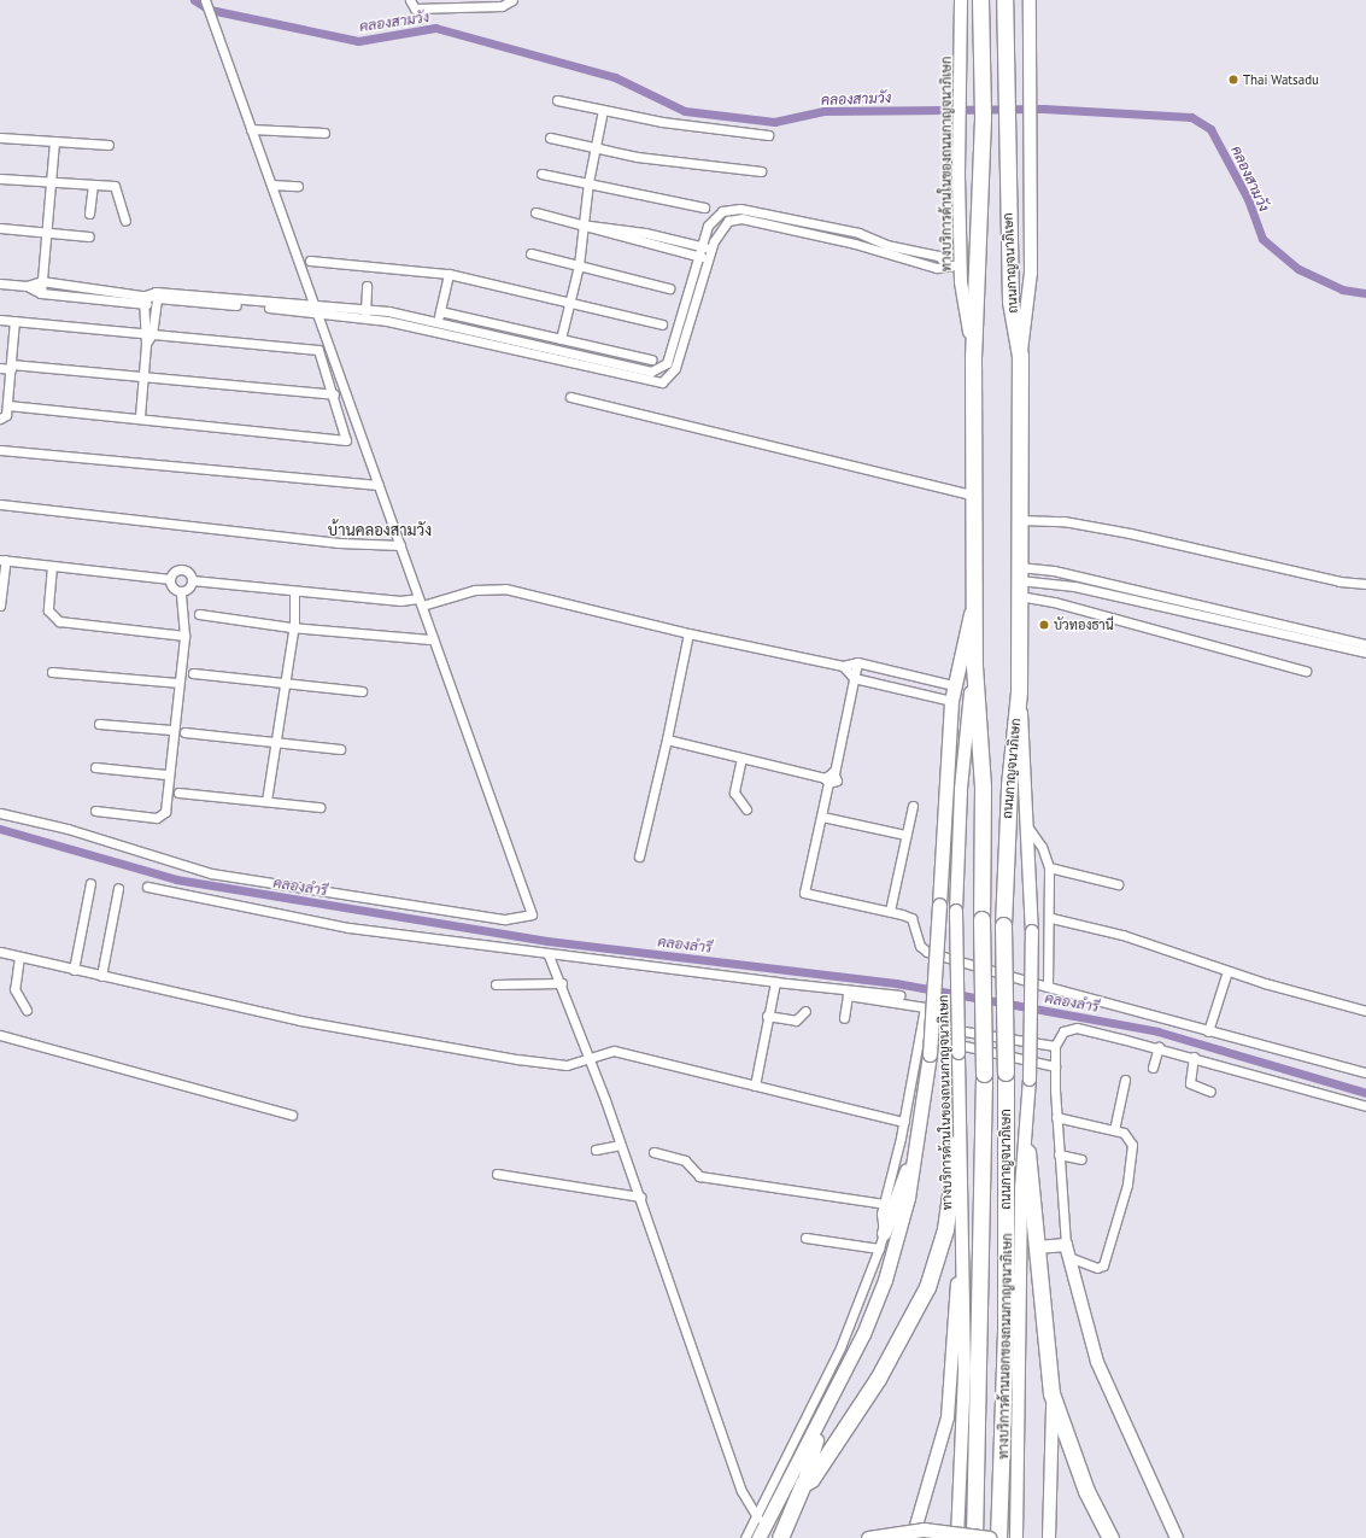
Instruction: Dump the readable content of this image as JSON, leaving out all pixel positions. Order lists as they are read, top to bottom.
{
  "streets": {
    "highway": ["ถนนกาญจนาภิเษก"],
    "main road": ["ทางบริการด้านในของถนนกาญจนาภิเษก", "ทางบริการด้านนอกของถนนกาญจนาภิเษก"]
  },
  "crossings": [
    ["ทางบริการด้านในของถนนกาญจนาภิเษก", "ถนนกาญจนาภิเษก"],
    ["ถนนกาญจนาภิเษก", "ทางบริการด้านนอกของถนนกาญจนาภิเษก"]
  ],
  "districts": ["บ้านคลองสามวัง"],
  "water": ["คลองสามวัง", "คลองลำรี"],
  "places": ["Thai Watsadu", "บัวทองธานี"]
}
